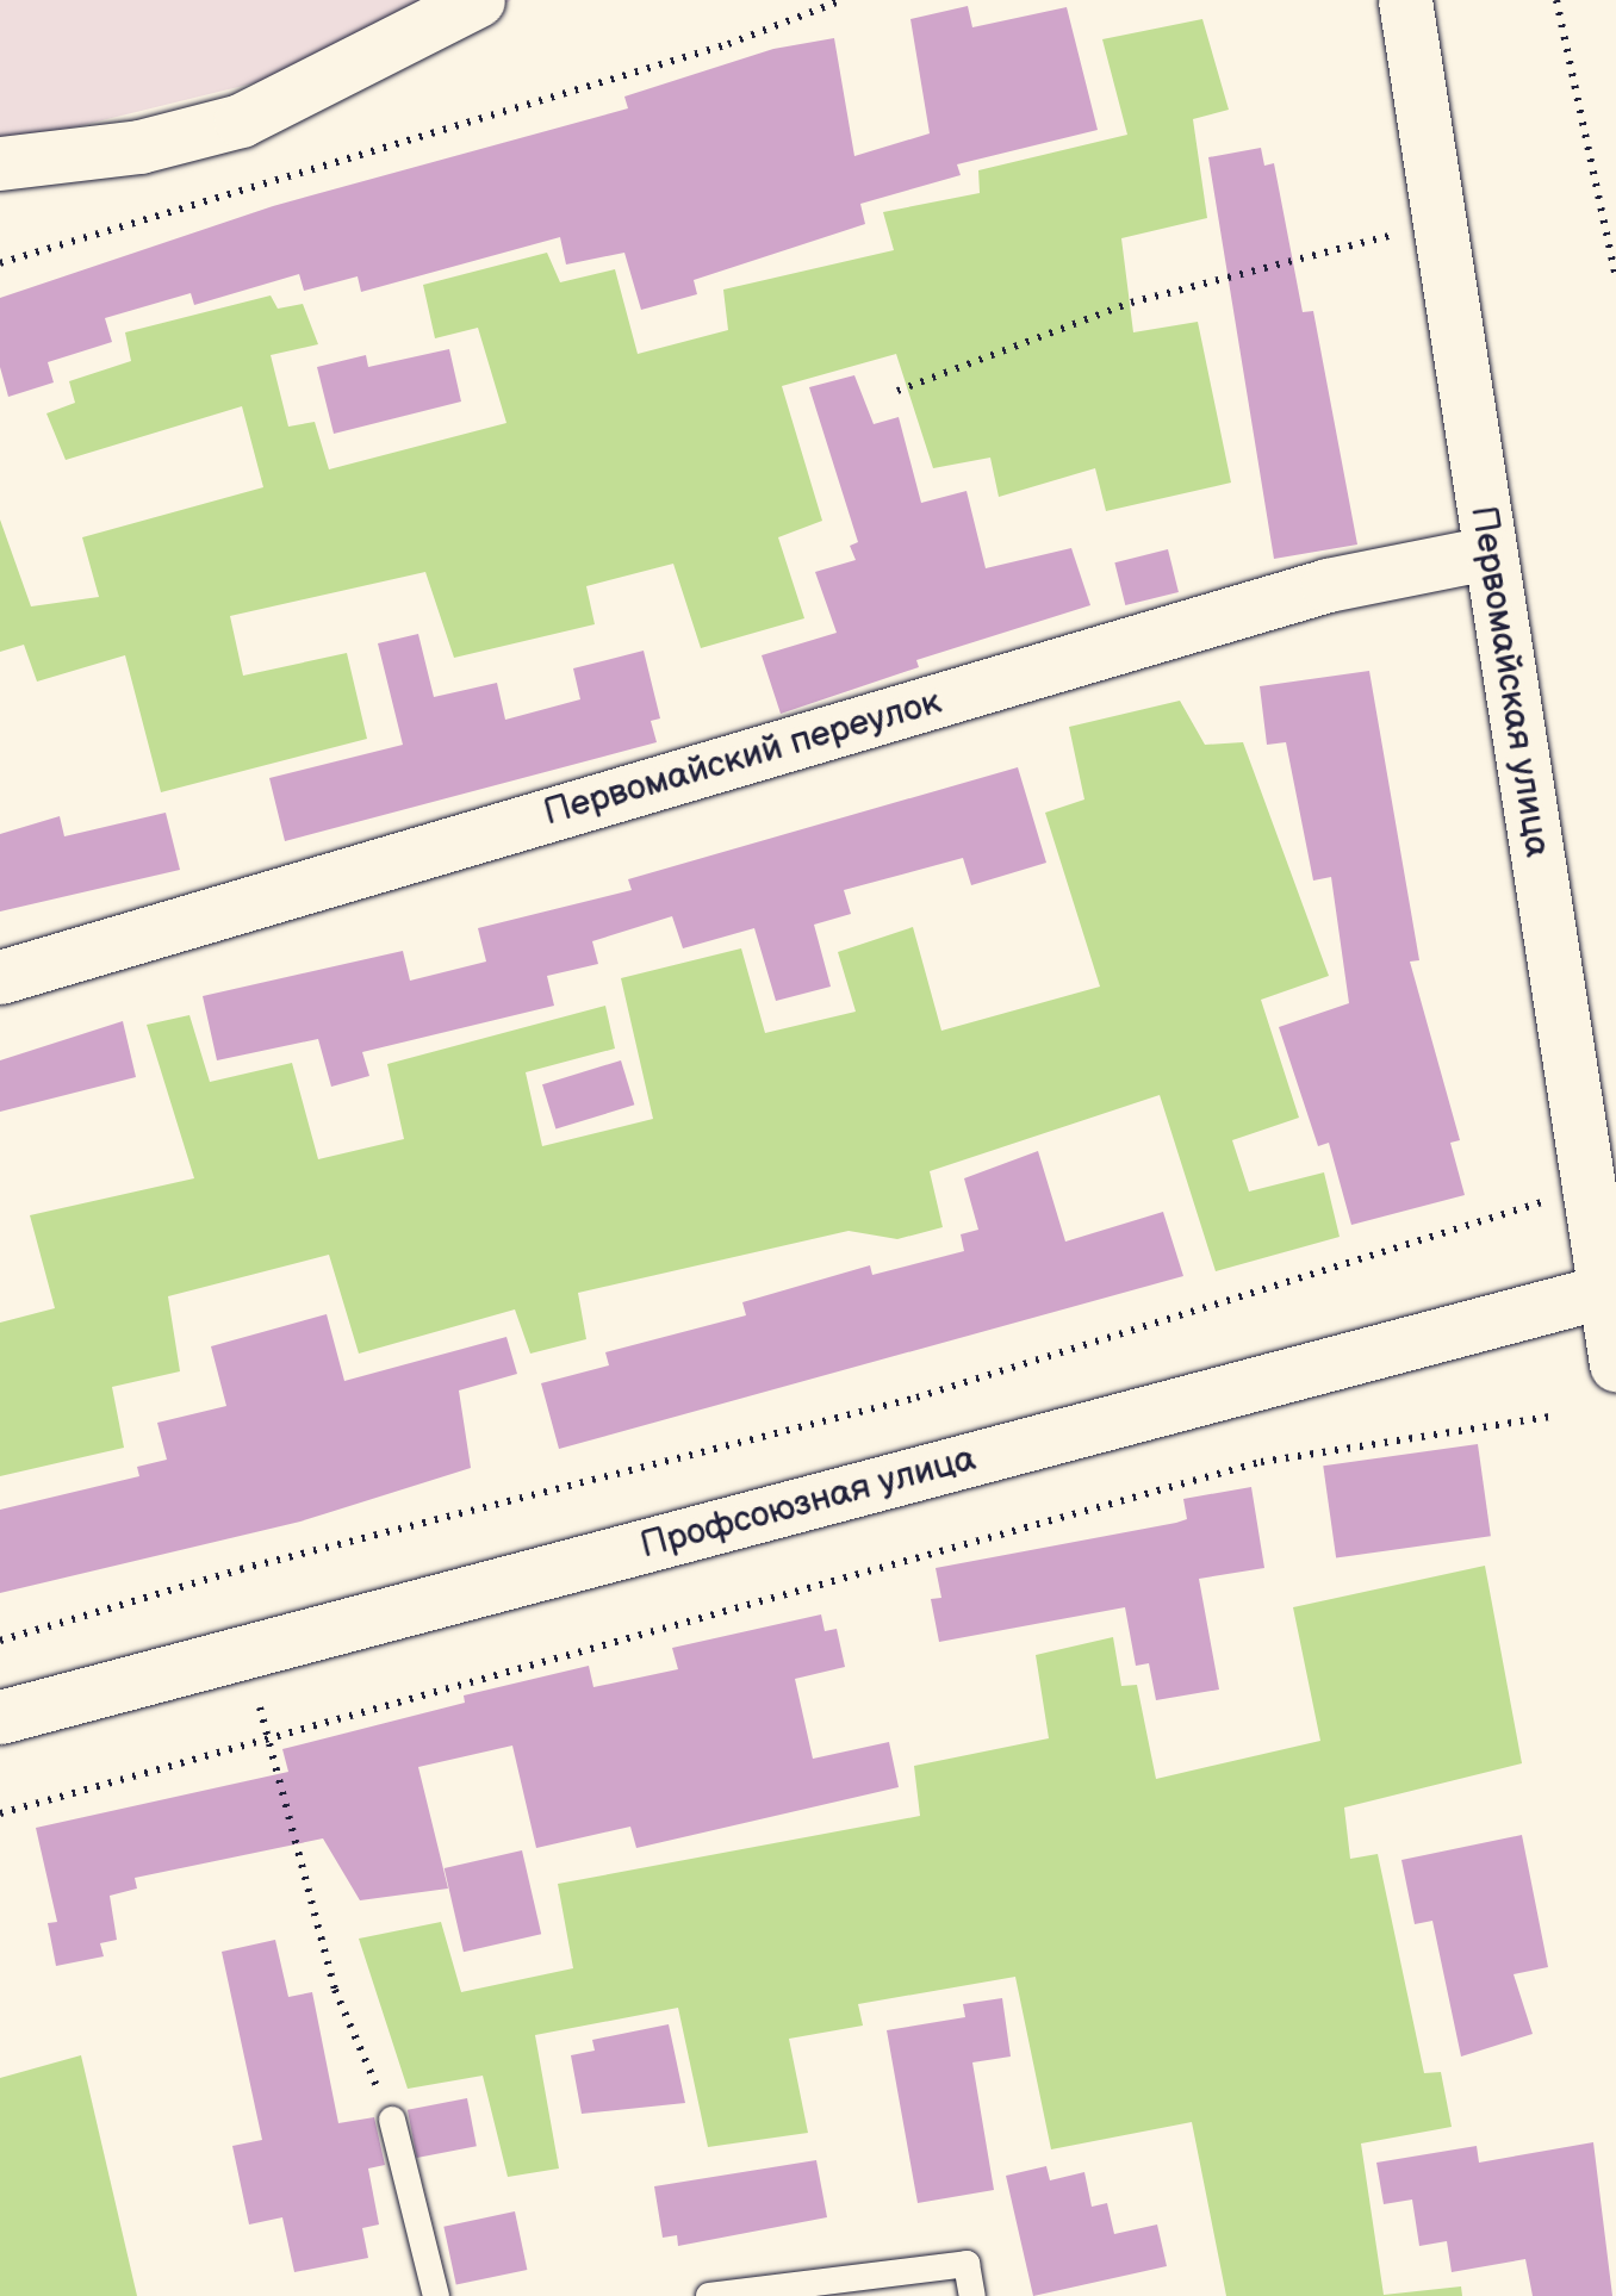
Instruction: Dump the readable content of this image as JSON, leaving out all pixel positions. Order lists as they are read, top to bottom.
{
  "streets": {
    "street": ["Первомайская улица", "Первомайский переулок", "Профсоюзная улица"]
  },
  "crossings": [
    ["Первомайская улица", "Первомайский переулок"],
    ["Первомайская улица", "Профсоюзная улица"]
  ]
}
